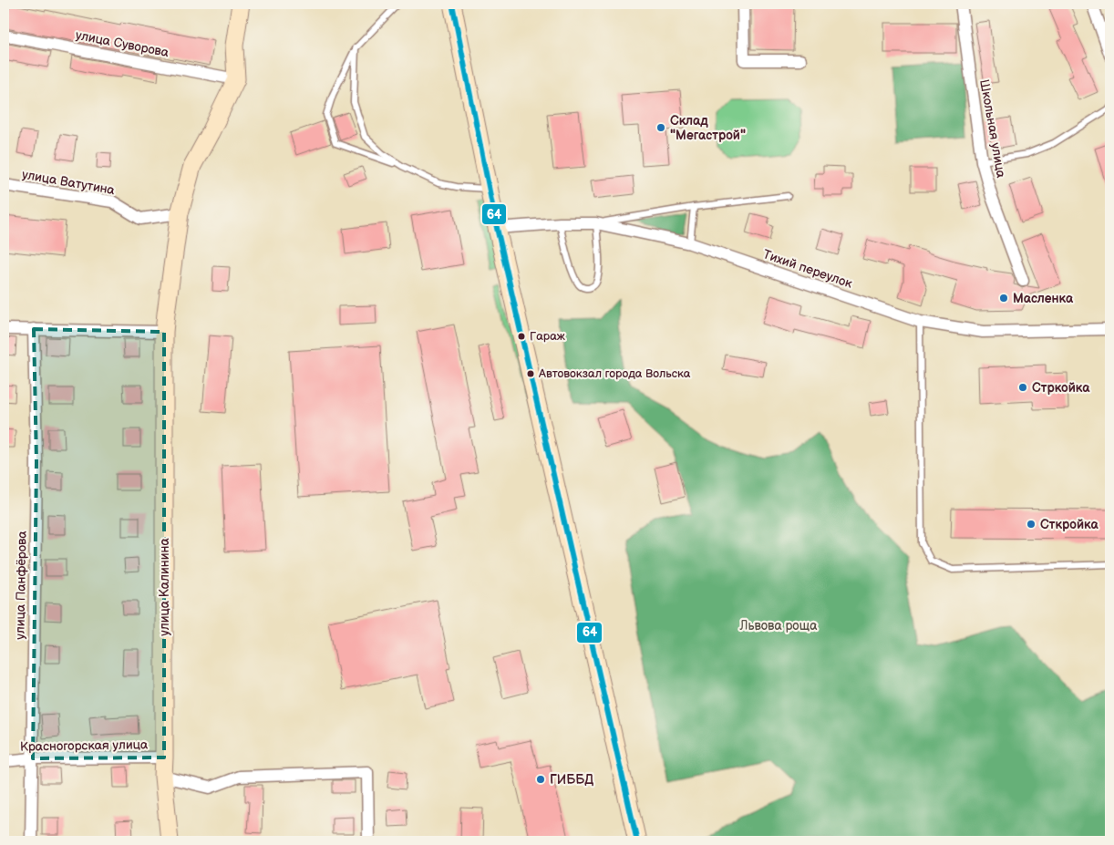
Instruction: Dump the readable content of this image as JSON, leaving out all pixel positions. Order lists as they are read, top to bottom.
{
  "streets": {
    "street": [
      "улица Суворова",
      "Школьная улица",
      "улица Ватутина",
      "Тихий переулок",
      "улица Панфёрова",
      "улица Калинина",
      "Красногорская улица"
    ]
  },
  "crossings": [
    ["улица Суворова", "улица Калинина"],
    ["улица Ватутина", "улица Калинина"],
    ["улица Панфёрова", "Красногорская улица"],
    ["улица Калинина", "Красногорская улица"]
  ],
  "parks": ["Львова роща"],
  "places": [
    "Склад \"Мегастрой\"",
    "Масленка",
    "Гараж",
    "Автовокзал города Вольска",
    "Стркойка",
    "Сткройка",
    "ГИББД"
  ],
  "lines": ["transit line 64"]
}
